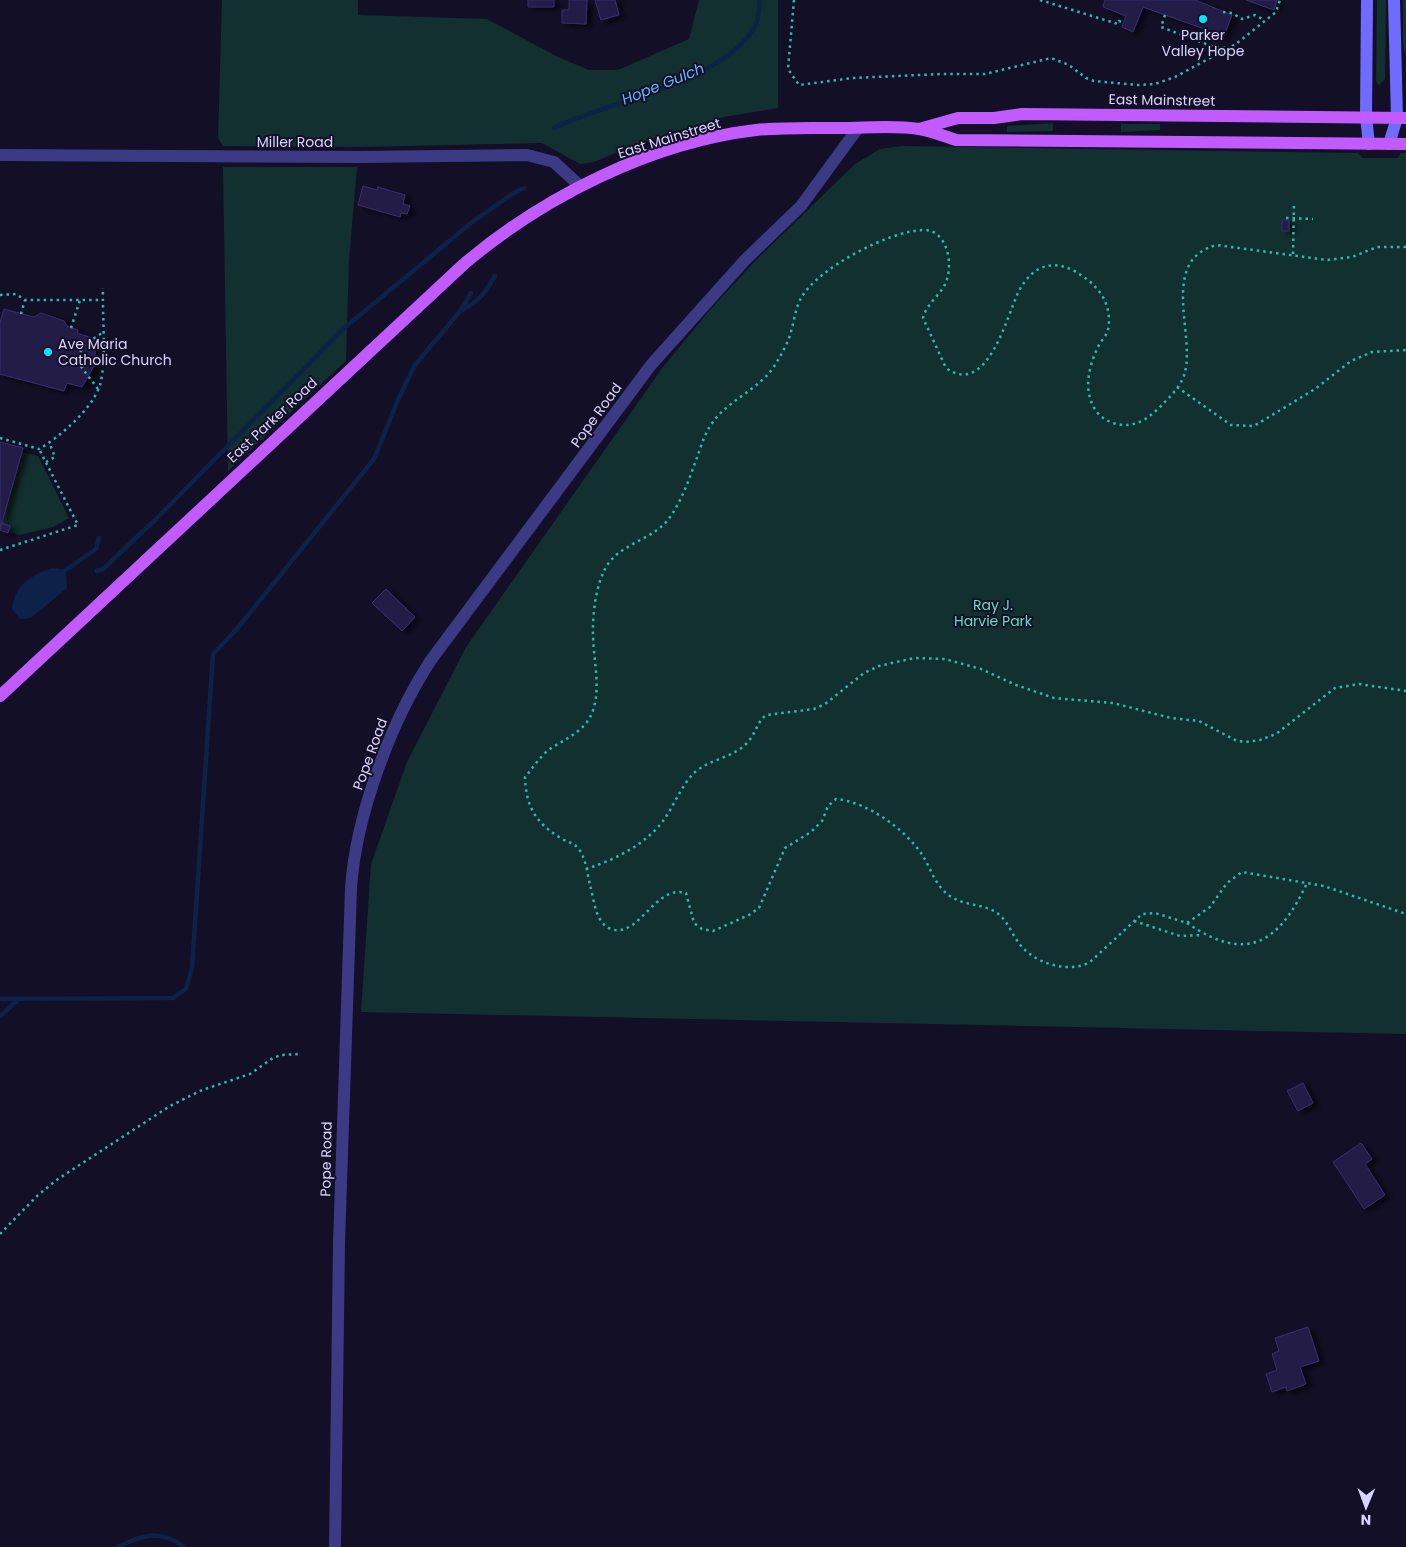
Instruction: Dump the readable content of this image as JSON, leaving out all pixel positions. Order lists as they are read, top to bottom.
{
  "streets": {
    "main road": ["East Mainstreet", "East Parker Road"],
    "street": ["Miller Road", "Pope Road"]
  },
  "crossings": [
    ["East Mainstreet", "Miller Road"],
    ["East Mainstreet", "Pope Road"],
    ["East Mainstreet", "East Parker Road"],
    ["Miller Road", "East Parker Road"]
  ],
  "water": ["Hope Gulch"],
  "parks": ["Ray J. Harvie Park"],
  "places": ["Parker Valley Hope", "Ave Maria Catholic Church"],
  "north": "bottom"
}
